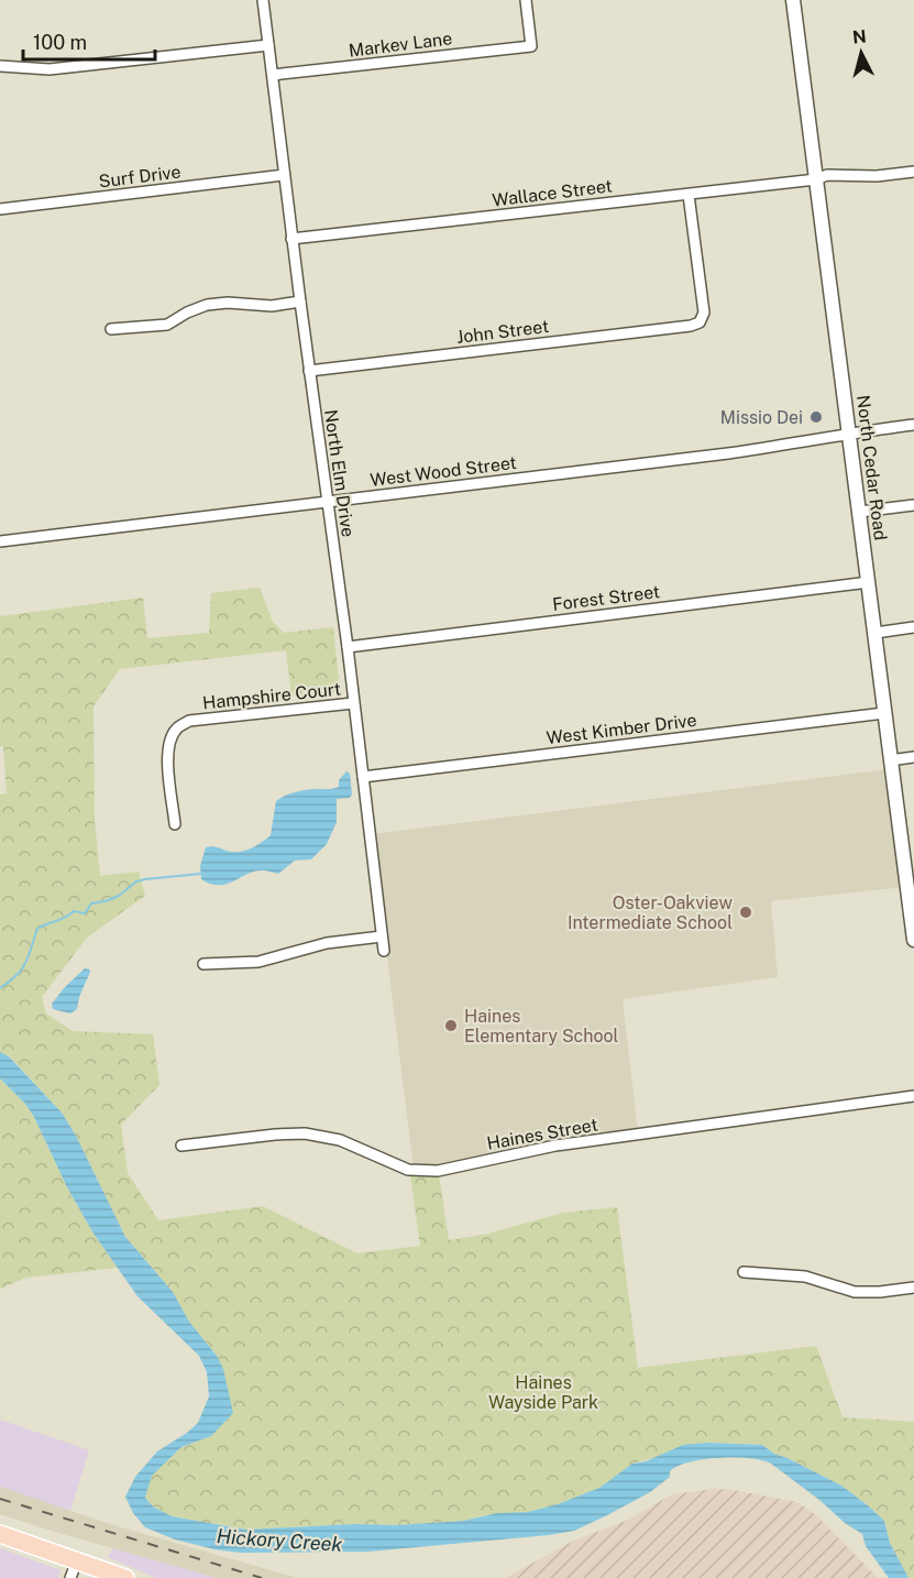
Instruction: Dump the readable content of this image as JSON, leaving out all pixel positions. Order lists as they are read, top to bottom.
{
  "streets": {
    "street": [
      "Markev Lane",
      "Surf Drive",
      "Wallace Street",
      "John Street",
      "North Cedar Road",
      "West Wood Street",
      "North Elm Drive",
      "Forest Street",
      "Hampshire Court",
      "West Kimber Drive",
      "Haines Street"
    ]
  },
  "crossings": [
    ["Markev Lane", "North Elm Drive"],
    ["Surf Drive", "North Elm Drive"],
    ["Wallace Street", "John Street"],
    ["Wallace Street", "North Cedar Road"],
    ["Wallace Street", "North Elm Drive"],
    ["John Street", "North Elm Drive"],
    ["North Cedar Road", "West Wood Street"],
    ["North Cedar Road", "Forest Street"],
    ["North Cedar Road", "West Kimber Drive"],
    ["West Wood Street", "North Elm Drive"],
    ["North Elm Drive", "Forest Street"],
    ["North Elm Drive", "Hampshire Court"],
    ["North Elm Drive", "West Kimber Drive"]
  ],
  "water": ["Hickory Creek"],
  "parks": ["Haines Wayside Park"],
  "places": ["Missio Dei", "Oster-Oakview Intermediate School", "Haines Elementary School"],
  "scale_bar": "100 m",
  "north": "top"
}
